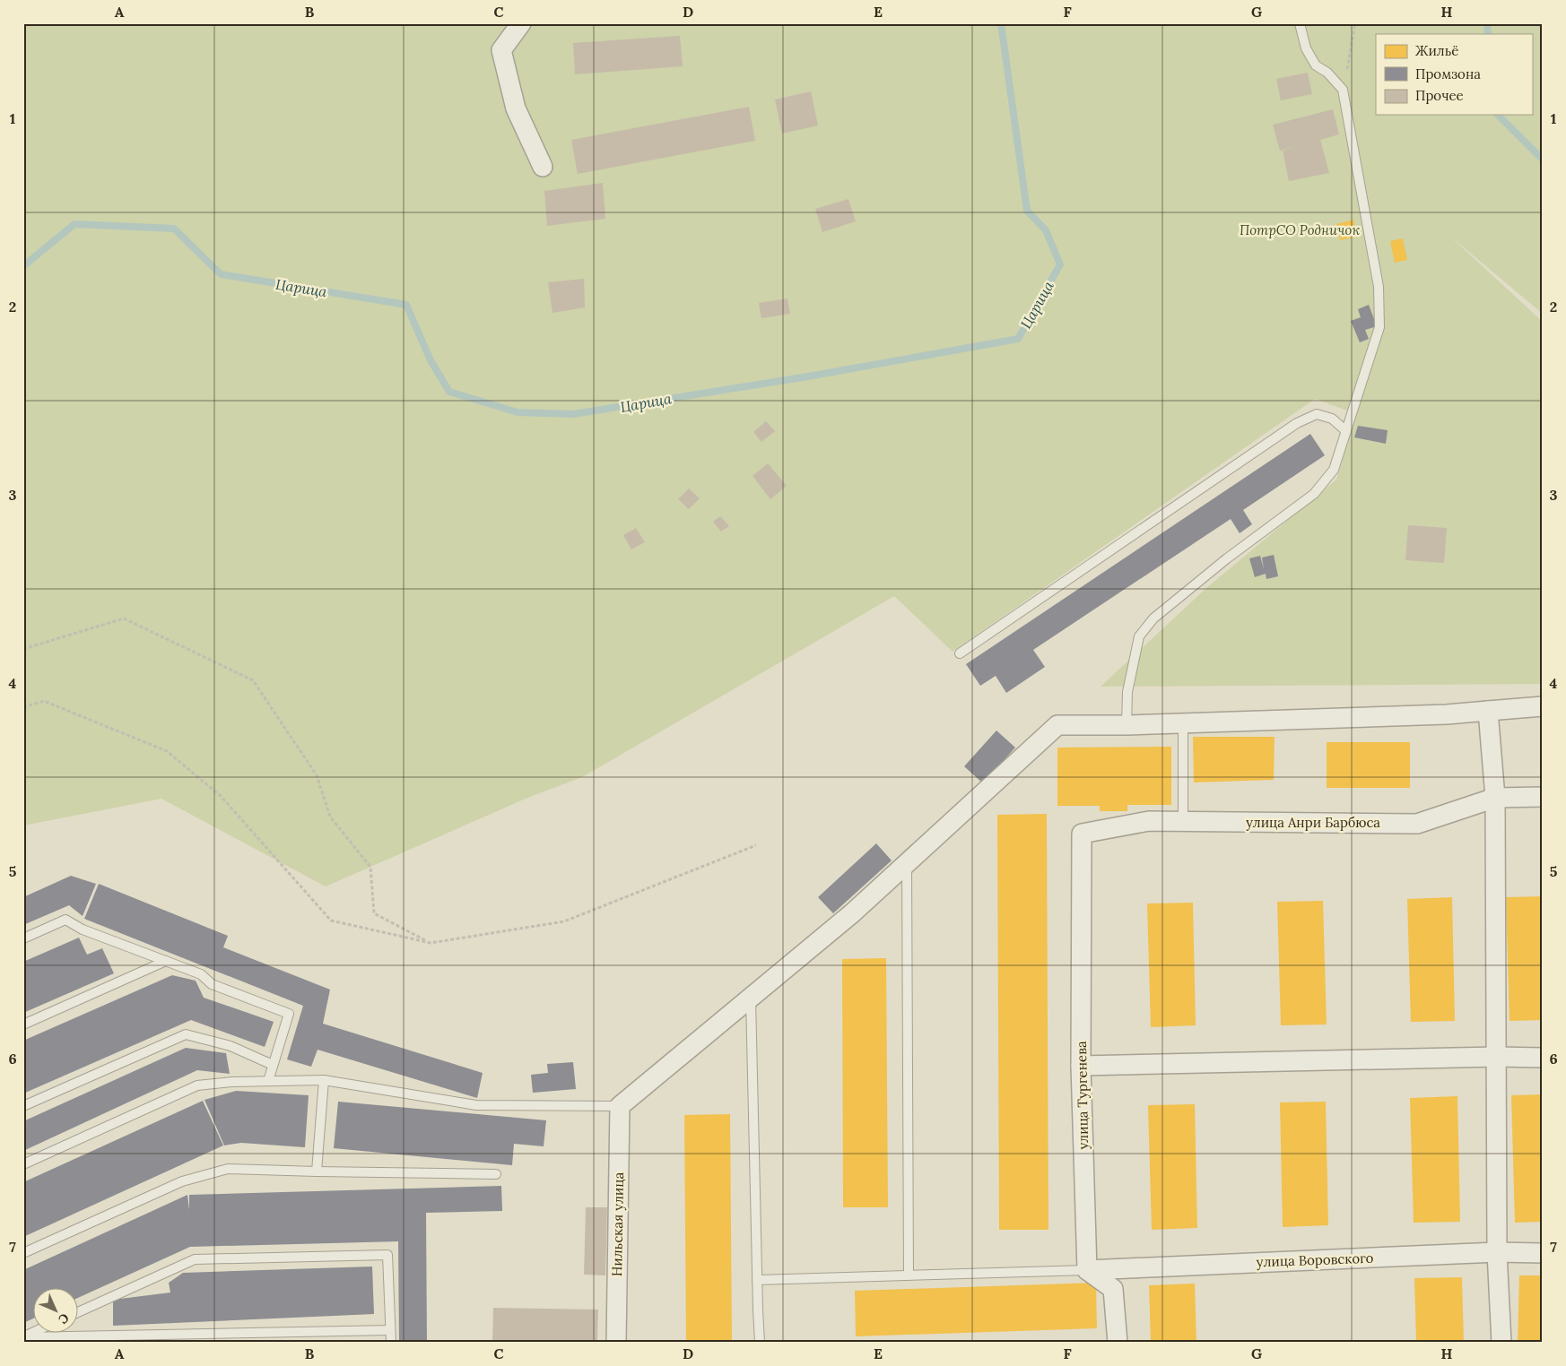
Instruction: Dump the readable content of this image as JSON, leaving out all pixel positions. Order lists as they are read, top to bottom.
{
  "streets": {
    "street": [
      "улица Анри Барбюса",
      "улица Тургенева",
      "Нильская улица",
      "улица Воровского"
    ]
  },
  "crossings": [
    ["улица Анри Барбюса", "улица Тургенева"],
    ["улица Тургенева", "улица Воровского"]
  ],
  "water": ["Царица"],
  "parks": ["ПотрСО Родничок"],
  "legend": ["Жильё", "Промзона", "Прочее"],
  "north": "bottom right",
  "grid": {
    "columns": [
      "A",
      "B",
      "C",
      "D",
      "E",
      "F",
      "G",
      "H"
    ],
    "rows": [
      "1",
      "2",
      "3",
      "4",
      "5",
      "6",
      "7"
    ]
  }
}
